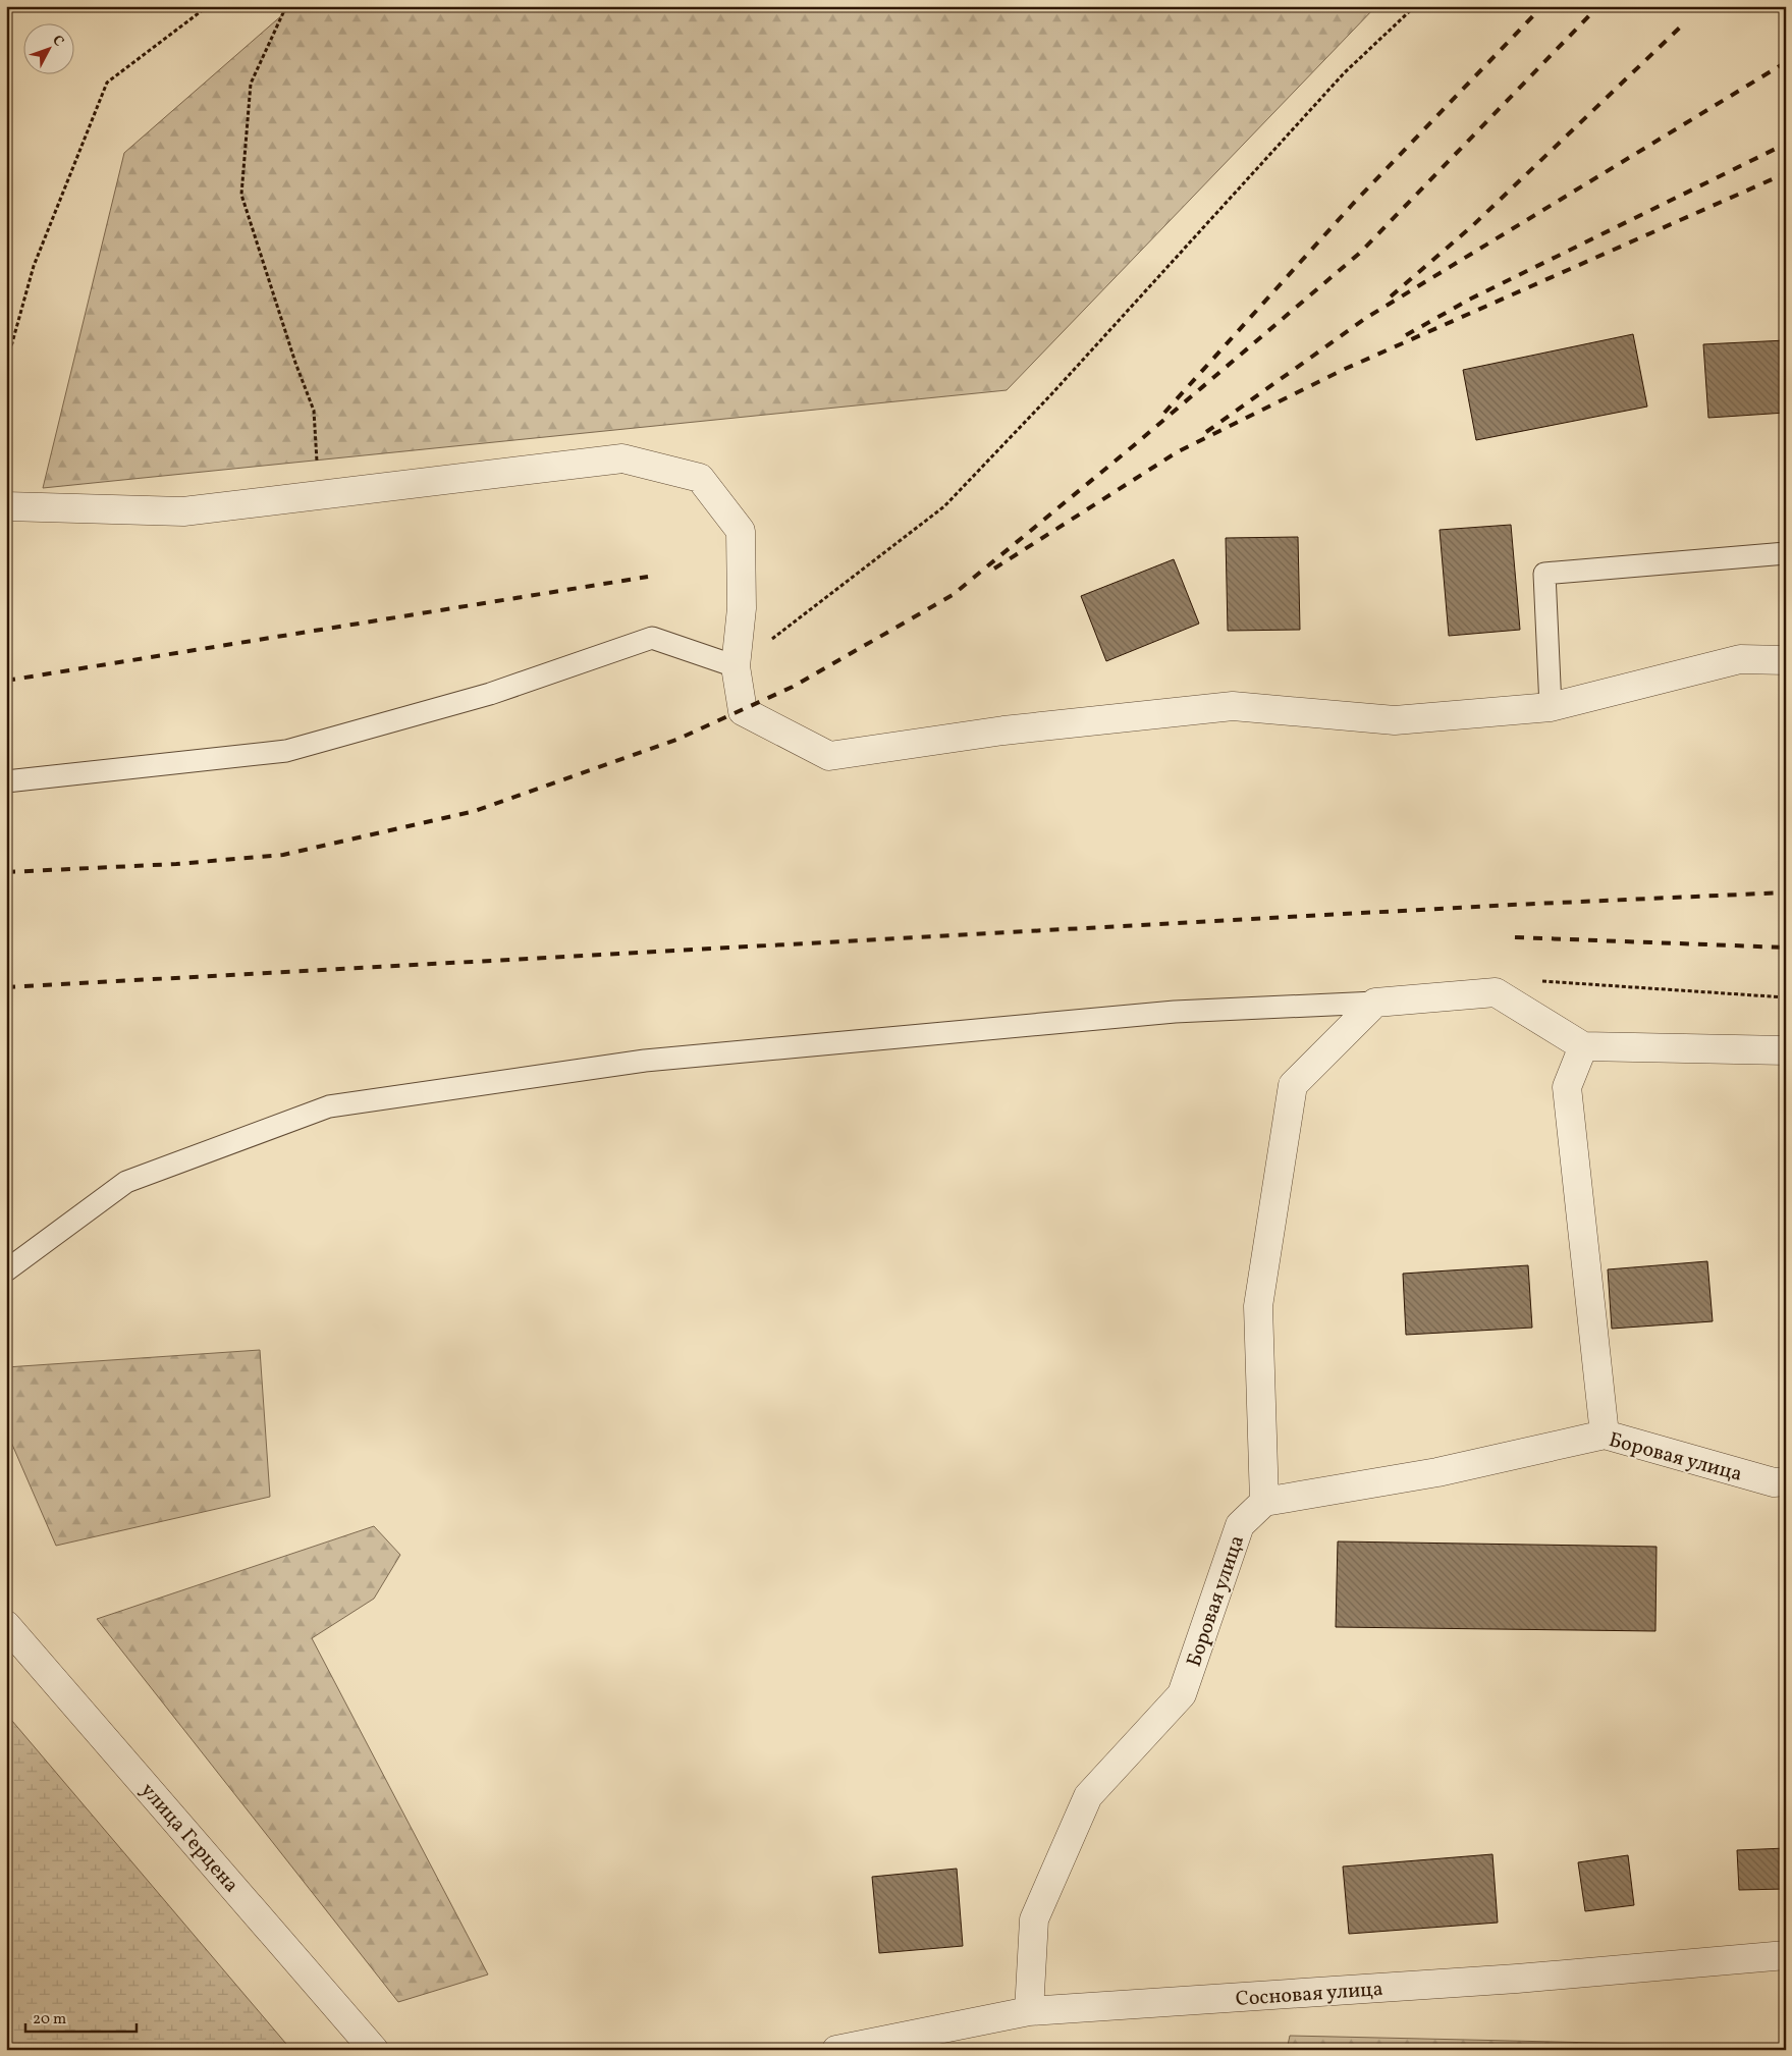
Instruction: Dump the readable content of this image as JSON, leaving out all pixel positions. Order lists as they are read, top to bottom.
{
  "streets": {
    "street": ["Боровая улица", "улица Герцена", "Сосновая улица"]
  },
  "crossings": [
    ["Боровая улица", "Сосновая улица"]
  ],
  "scale_bar": "20 m",
  "north": "top right"
}
